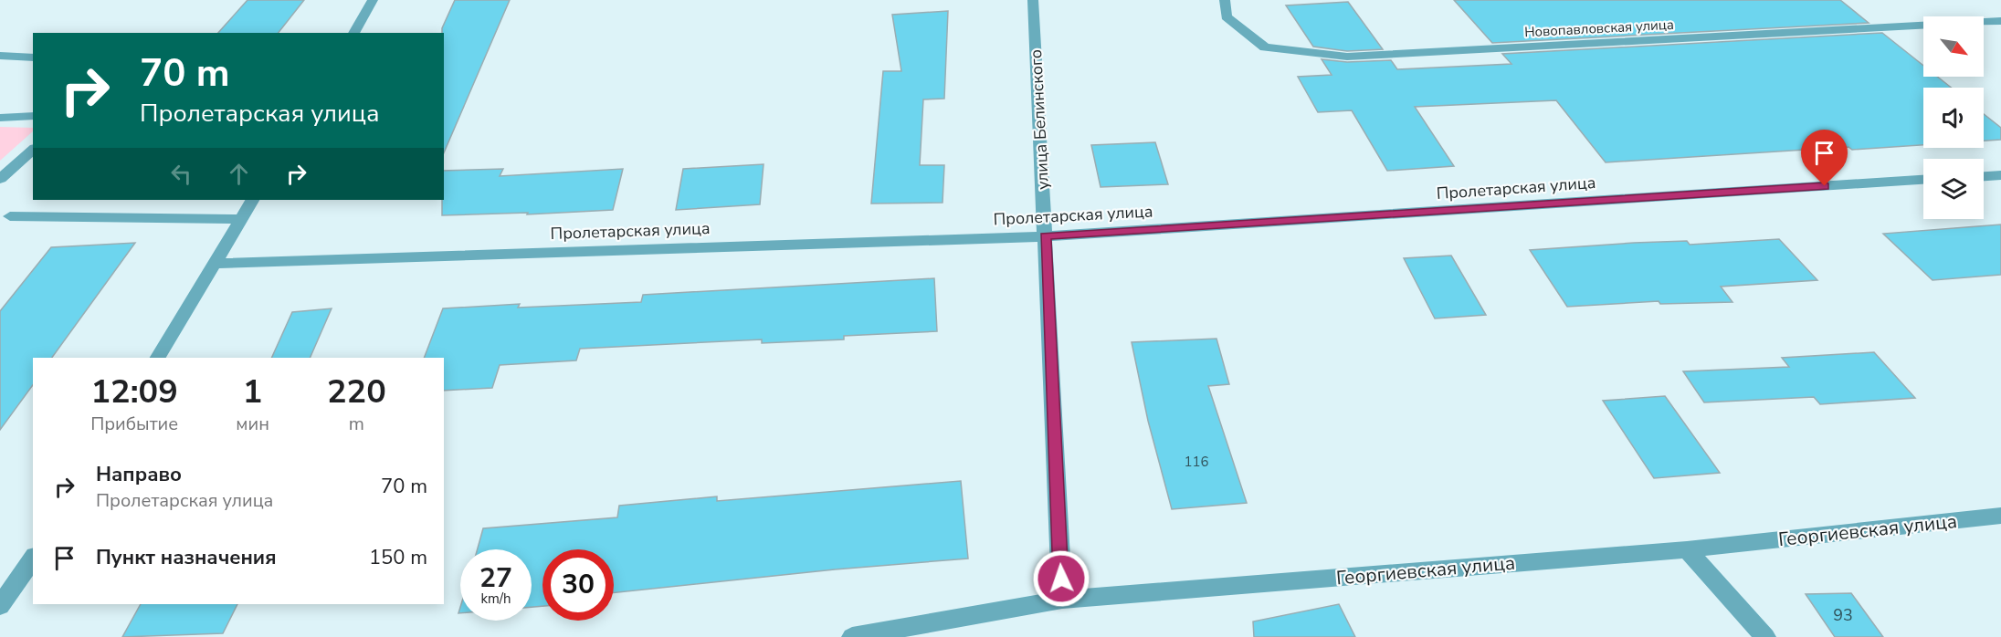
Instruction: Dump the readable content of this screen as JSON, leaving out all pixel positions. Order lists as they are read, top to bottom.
{
  "streets": {
    "street": [
      "Новопавловская улица",
      "улица Белинского",
      "Пролетарская улица",
      "Георгиевская улица"
    ]
  },
  "crossings": [
    ["улица Белинского", "Пролетарская улица"],
    ["улица Белинского", "Георгиевская улица"]
  ],
  "house_numbers": ["116", "93"],
  "north": "bottom right",
  "page": {
    "turn": ["70 m", "Пролетарская улица"],
    "eta": [
      "12:09",
      "Прибытие",
      "1",
      "мин",
      "220",
      "m"
    ],
    "list": [
      {
        "name": "Направо",
        "note": "Пролетарская улица",
        "value": "70 m"
      },
      {
        "name": "Пункт назначения",
        "value": "150 m"
      }
    ],
    "speed": "27 km/h",
    "limit": "30"
  }
}
